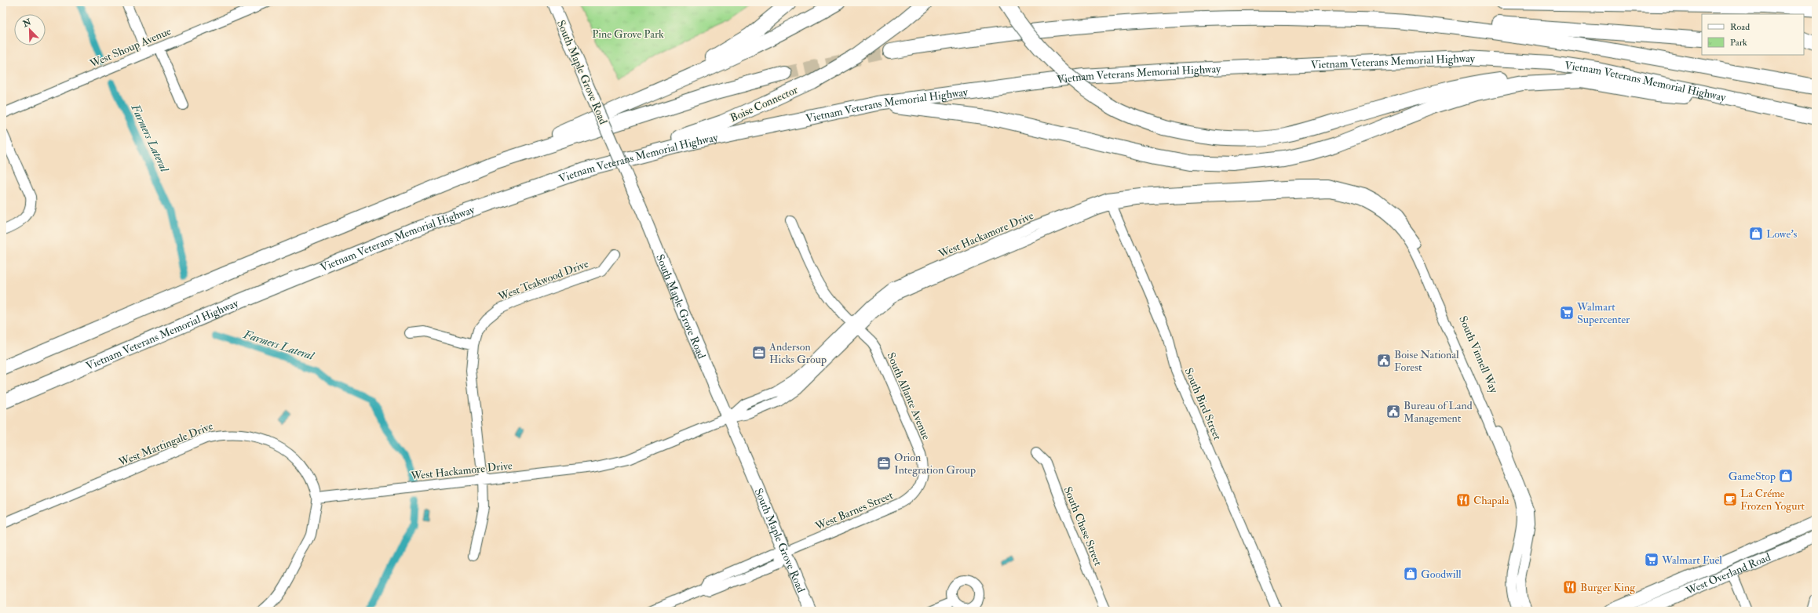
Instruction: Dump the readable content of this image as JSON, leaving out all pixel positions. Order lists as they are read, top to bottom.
{
  "streets": {
    "highway": ["Vietnam Veterans Memorial Highway", "Boise Connector"],
    "main road": ["South Maple Grove Road", "West Overland Road"],
    "street": [
      "West Shoup Avenue",
      "West Hackamore Drive",
      "West Teakwood Drive",
      "South Vinnell Way",
      "South Allante Avenue",
      "South Bird Street",
      "West Martingale Drive",
      "West Barnes Street",
      "South Chase Street"
    ]
  },
  "crossings": [
    ["Vietnam Veterans Memorial Highway", "Boise Connector"],
    ["South Maple Grove Road", "West Hackamore Drive"],
    ["South Maple Grove Road", "West Barnes Street"],
    ["West Hackamore Drive", "West Teakwood Drive"],
    ["West Hackamore Drive", "South Vinnell Way"],
    ["West Hackamore Drive", "South Allante Avenue"],
    ["West Hackamore Drive", "South Bird Street"],
    ["West Hackamore Drive", "West Martingale Drive"],
    ["South Allante Avenue", "West Barnes Street"]
  ],
  "water": ["Farmers Lateral"],
  "parks": ["Pine Grove Park"],
  "places": {
    "shop": ["Lowe's", "GameStop", "Goodwill"],
    "supermarket": ["Walmart Supercenter", "Walmart Fuel"],
    "office": ["Anderson Hicks Group", "Orion Integration Group"],
    "public building": ["Boise National Forest", "Bureau of Land Management"],
    "cafe": ["La Créme Frozen Yogurt"],
    "restaurant": ["Chapala", "Burger King"]
  },
  "legend": ["Road", "Park"],
  "north": "top left"
}
